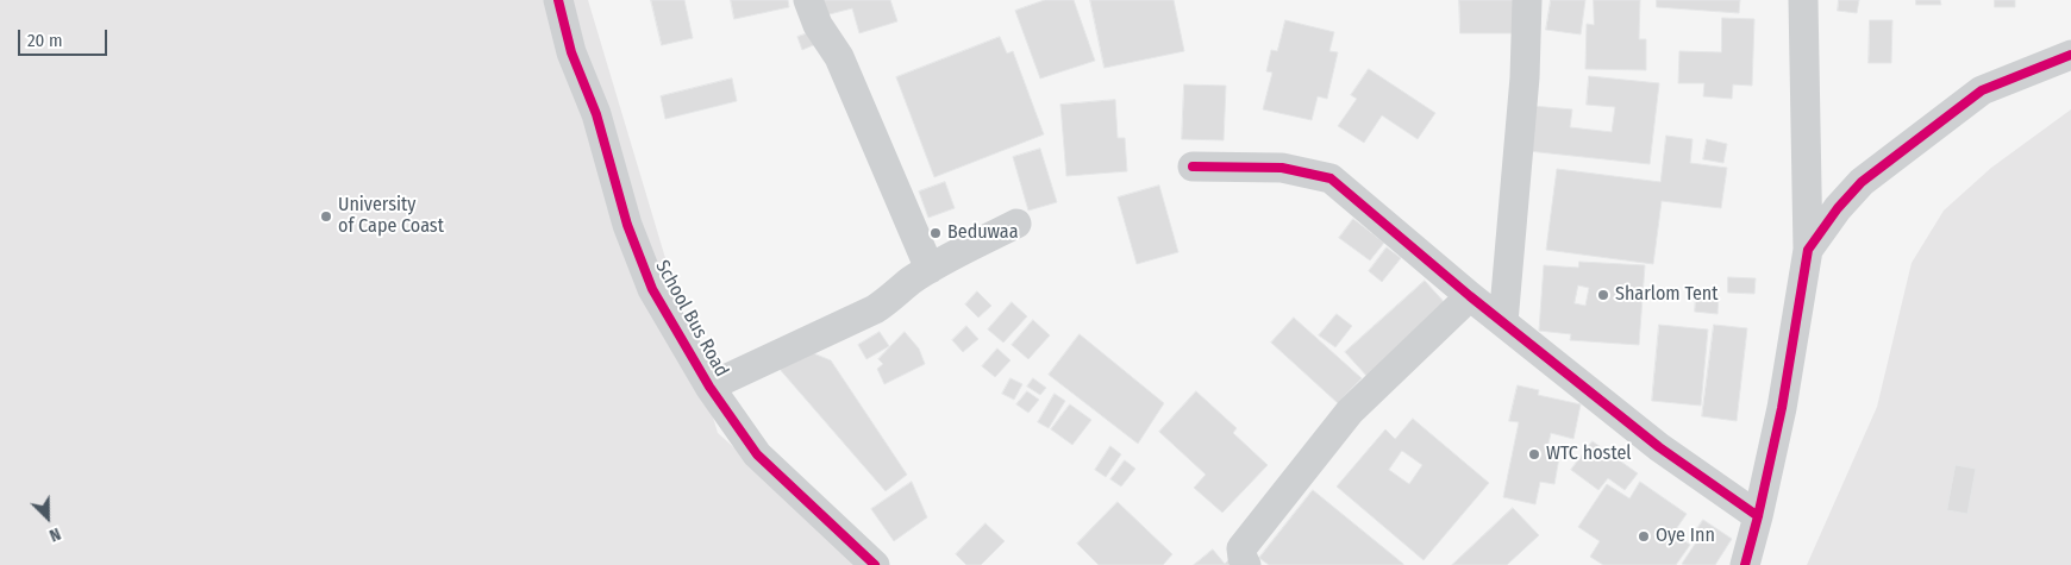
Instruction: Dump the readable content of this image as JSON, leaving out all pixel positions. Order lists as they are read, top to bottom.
{
  "streets": {
    "street": ["School Bus Road"]
  },
  "places": [
    "University of Cape Coast",
    "Beduwaa",
    "Sharlom Tent",
    "WTC hostel",
    "Oye Inn"
  ],
  "scale_bar": "20 m",
  "north": "bottom right"
}
